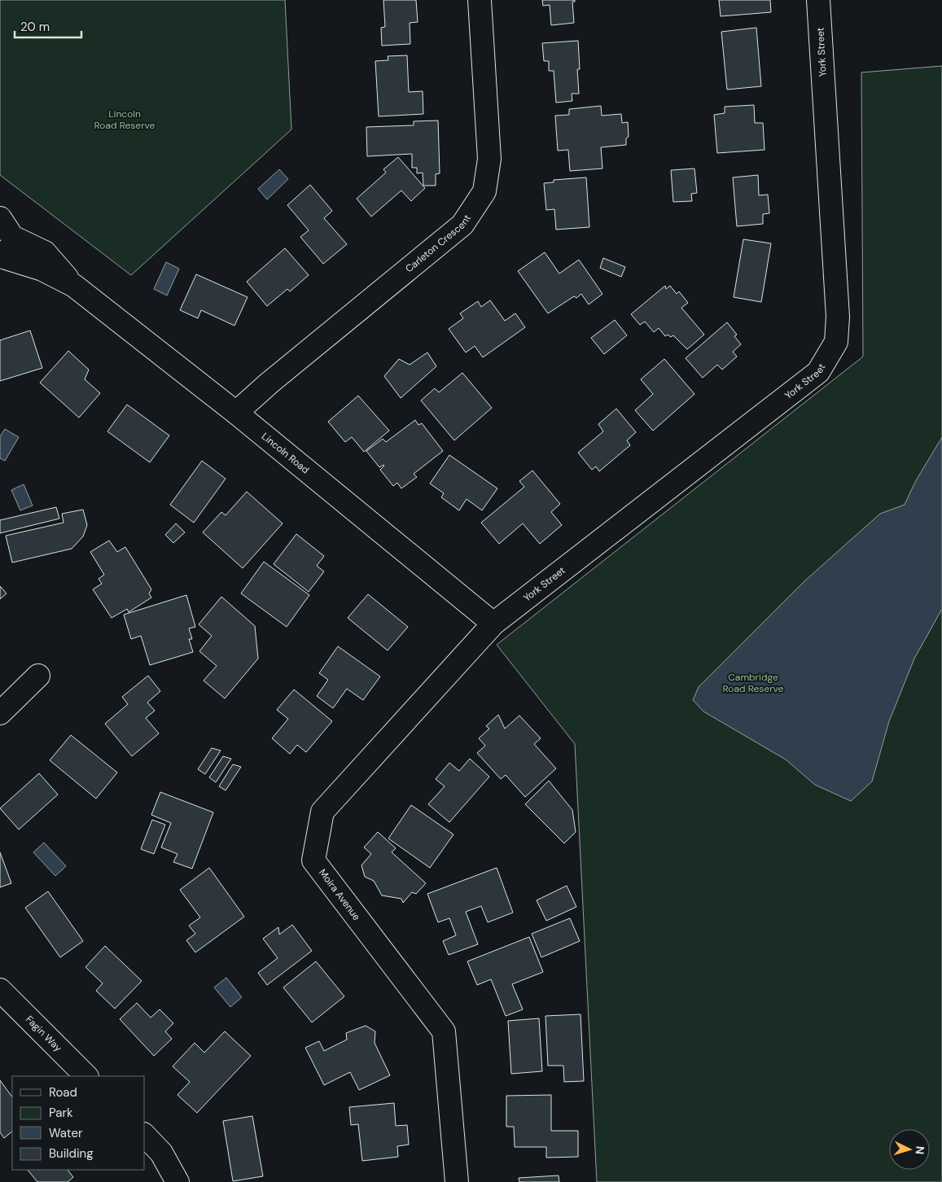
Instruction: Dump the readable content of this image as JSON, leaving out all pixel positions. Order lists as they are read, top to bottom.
{
  "streets": {
    "street": [
      "York Street",
      "Carleton Crescent",
      "Lincoln Road",
      "Moira Avenue",
      "Fagin Way"
    ]
  },
  "crossings": [
    ["York Street", "Lincoln Road"],
    ["York Street", "Moira Avenue"],
    ["Carleton Crescent", "Lincoln Road"],
    ["Lincoln Road", "Moira Avenue"]
  ],
  "parks": ["Lincoln Road Reserve", "Cambridge Road Reserve"],
  "legend": [
    "Road",
    "Park",
    "Water",
    "Building"
  ],
  "scale_bar": "20 m",
  "north": "right"
}
